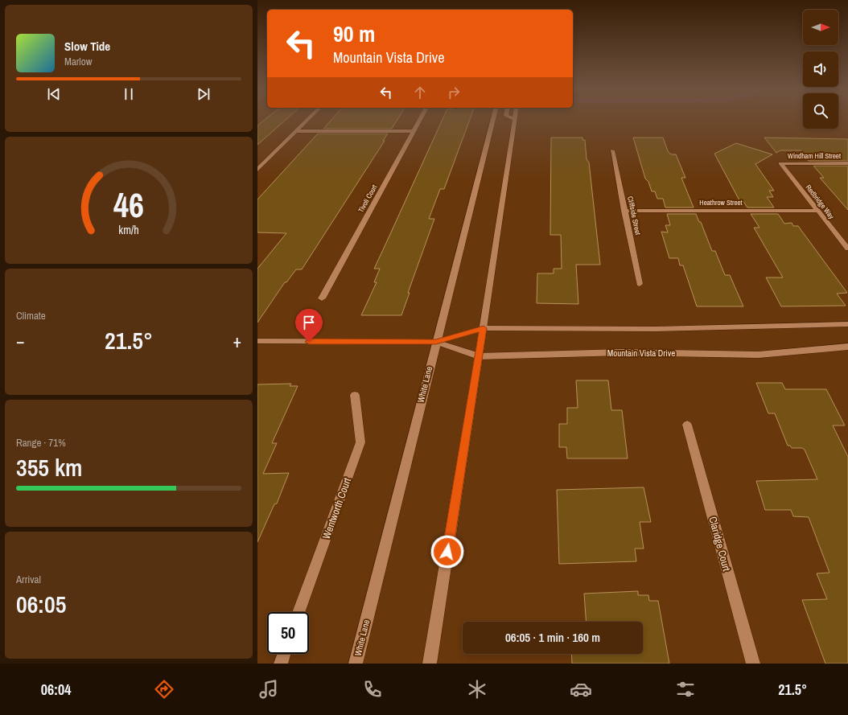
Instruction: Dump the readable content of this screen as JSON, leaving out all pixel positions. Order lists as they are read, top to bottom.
{
  "streets": {
    "street": [
      "Windham Hill Street",
      "Tivoli Court",
      "Redbridge Way",
      "Heathrow Street",
      "Cliffside Street",
      "Mountain Vista Drive",
      "White Lane",
      "Wentworth Court",
      "Claridge Court"
    ]
  },
  "crossings": [
    ["Windham Hill Street", "Redbridge Way"],
    ["Redbridge Way", "Heathrow Street"],
    ["Heathrow Street", "Cliffside Street"],
    ["Mountain Vista Drive", "White Lane"]
  ],
  "north": "right",
  "page": {
    "turn": ["90 m", "Mountain Vista Drive"],
    "song": ["Slow Tide", "Marlow"],
    "tile": [
      "Climate",
      ["Range · 71%", "355 km"],
      ["Arrival", "06:05"]
    ],
    "heat": ["−", "21.5°", "+"],
    "limit": "50",
    "trip": "06:05 · 1 min · 160 m",
    "tabs": ["06:04", "21.5°"],
    "gauge": ["46", "km/h"]
  }
}
